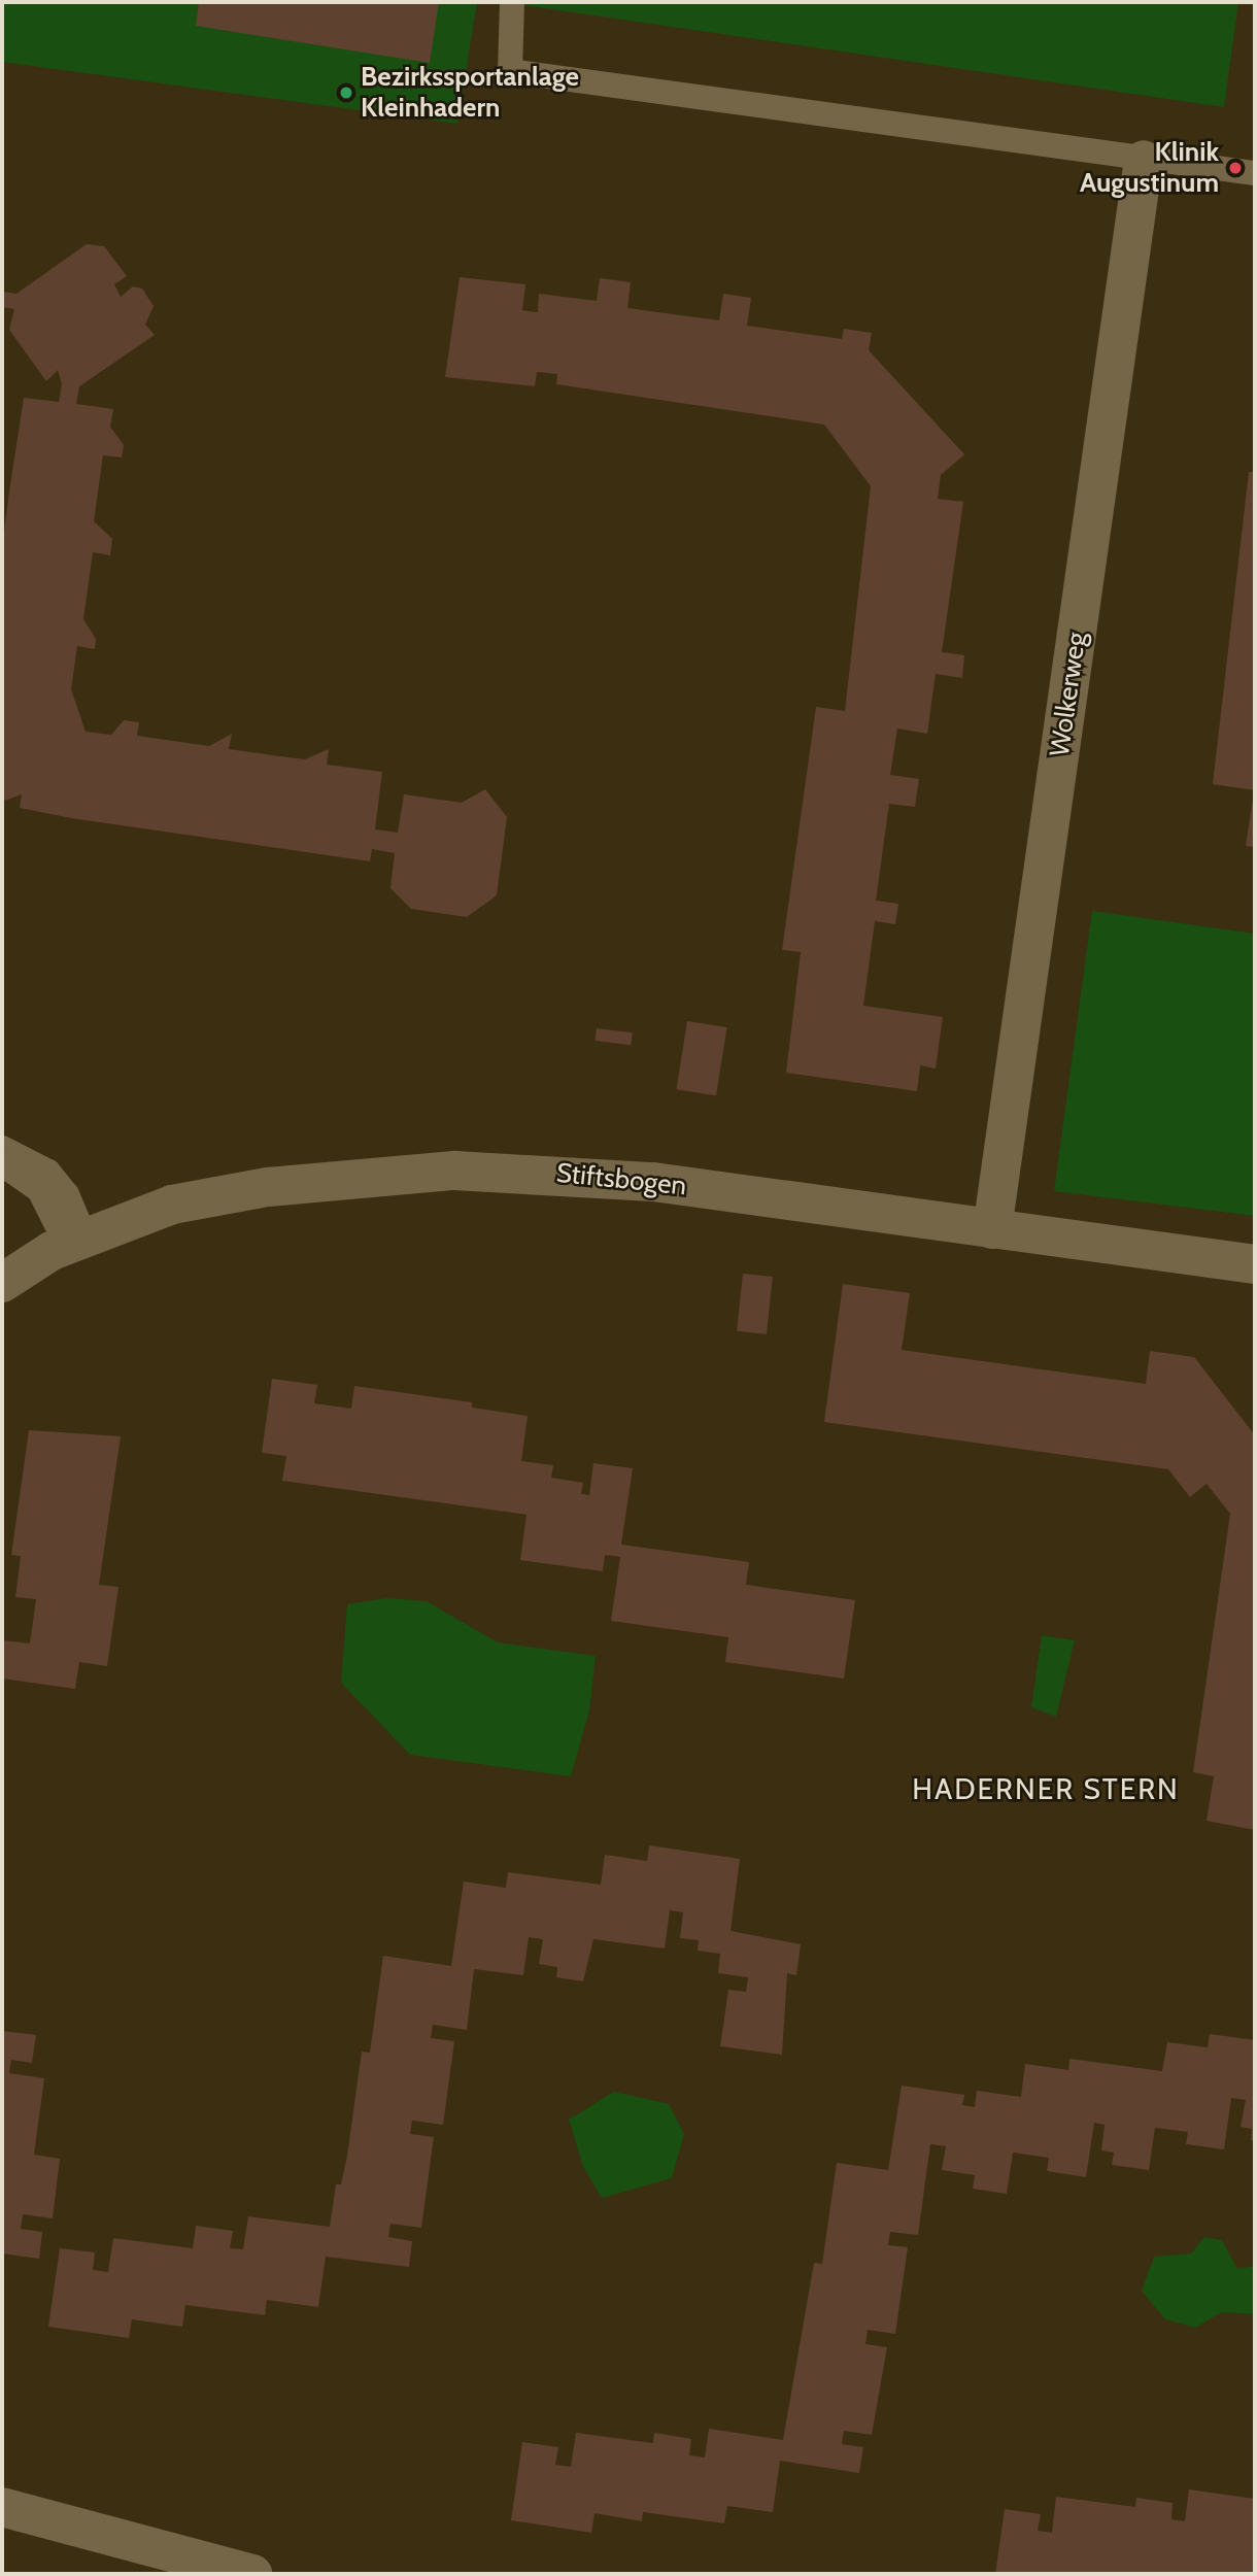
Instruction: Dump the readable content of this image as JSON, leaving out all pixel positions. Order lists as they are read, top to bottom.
{
  "streets": {
    "street": ["Wolkerweg", "Stiftsbogen"]
  },
  "crossings": [
    ["Wolkerweg", "Stiftsbogen"]
  ],
  "districts": ["HADERNER STERN"],
  "places": ["Bezirkssportanlage Kleinhadern", "Klinik Augustinum"]
}
